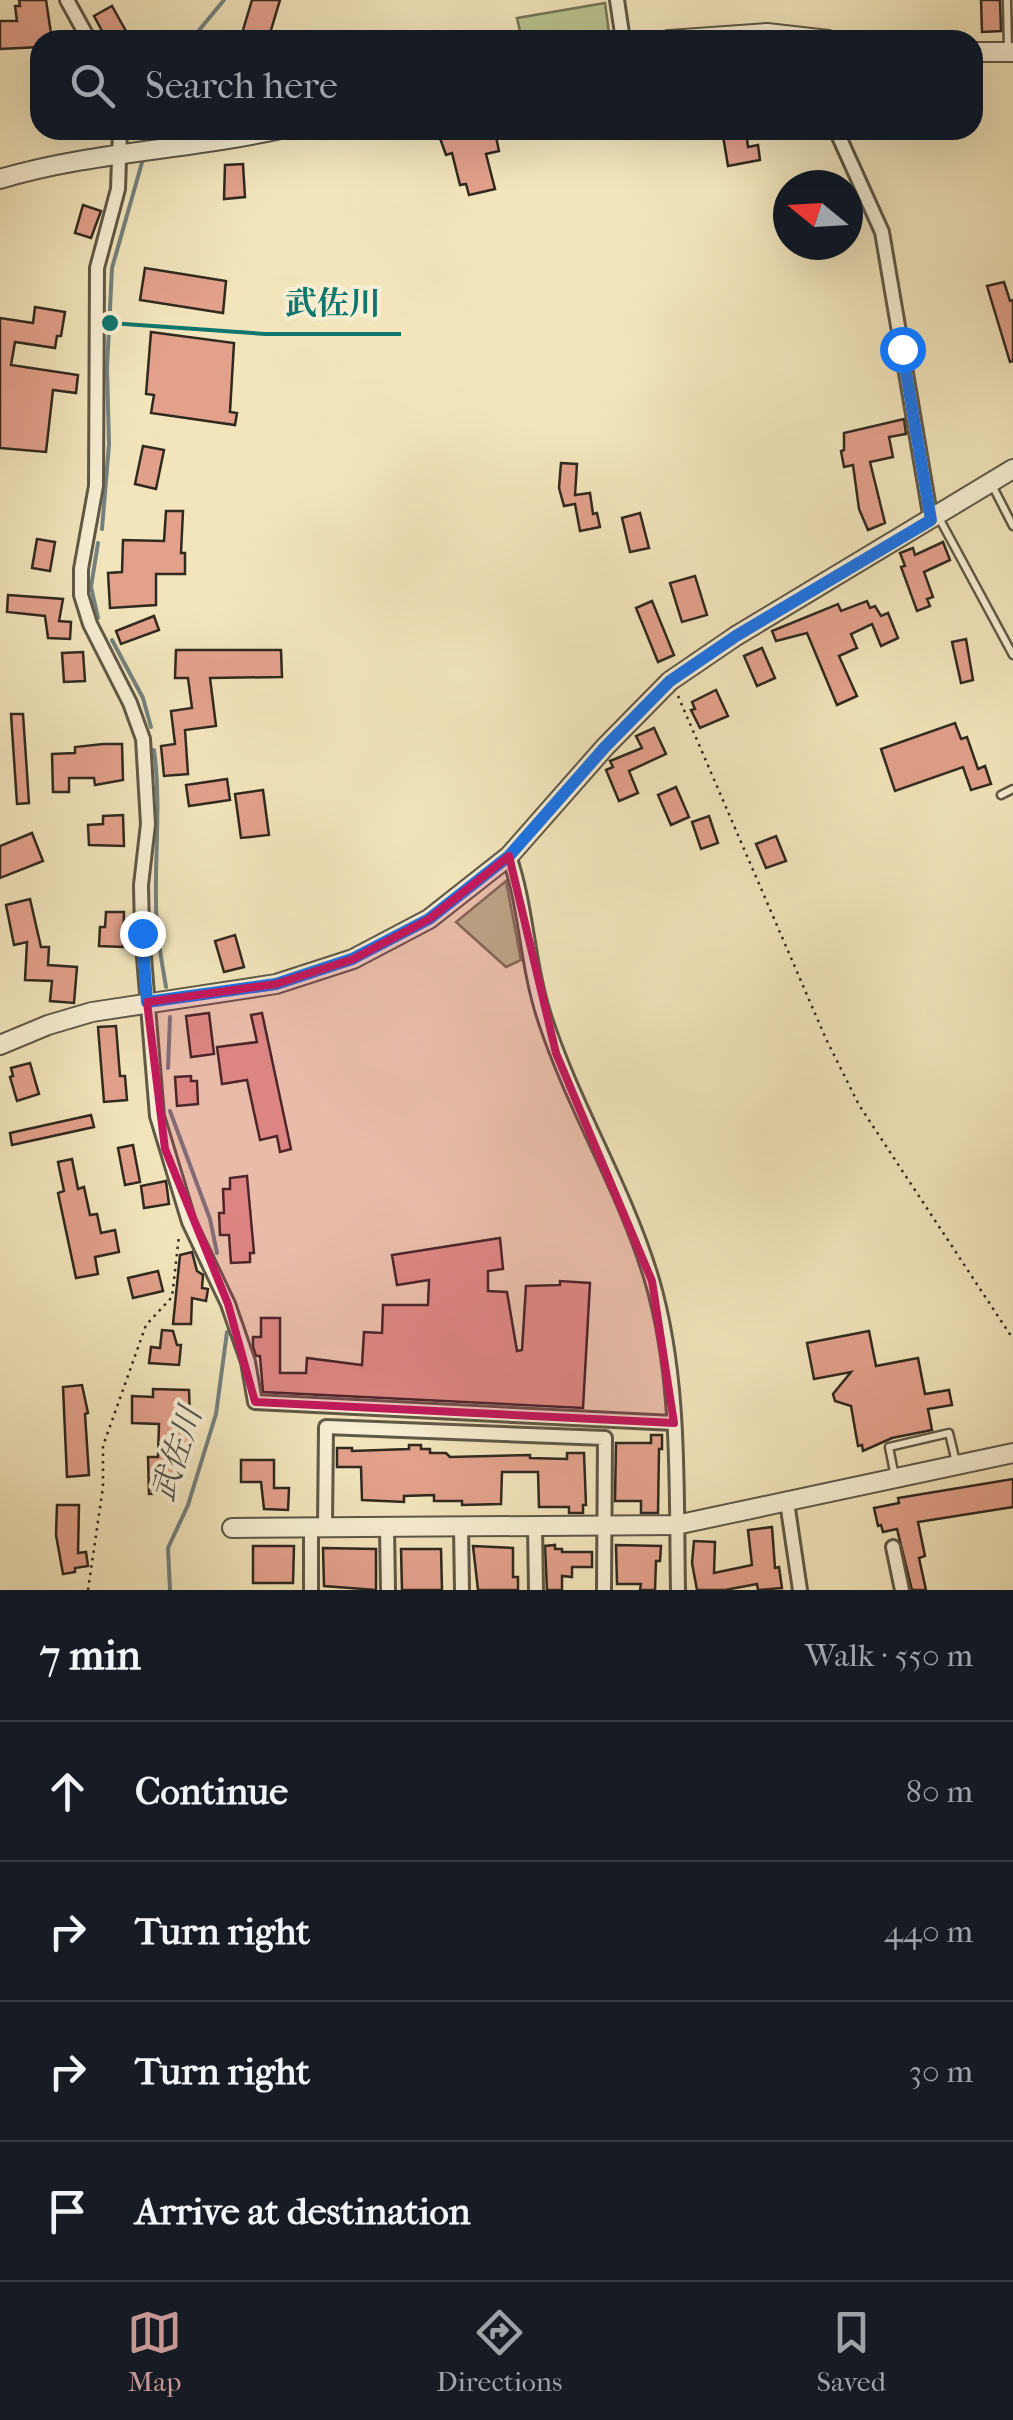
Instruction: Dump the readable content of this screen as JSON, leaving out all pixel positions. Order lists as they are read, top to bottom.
{
  "water": ["武佐川"],
  "places": ["武佐川"],
  "north": "left",
  "page": {
    "search": "Search here",
    "heading": ["7 min", "Walk · 550 m"],
    "list": [
      ["Continue", "80 m"],
      ["Turn right", "440 m"],
      ["Turn right", "30 m"],
      "Arrive at destination"
    ],
    "nav": ["Map", "Directions", "Saved"]
  }
}
